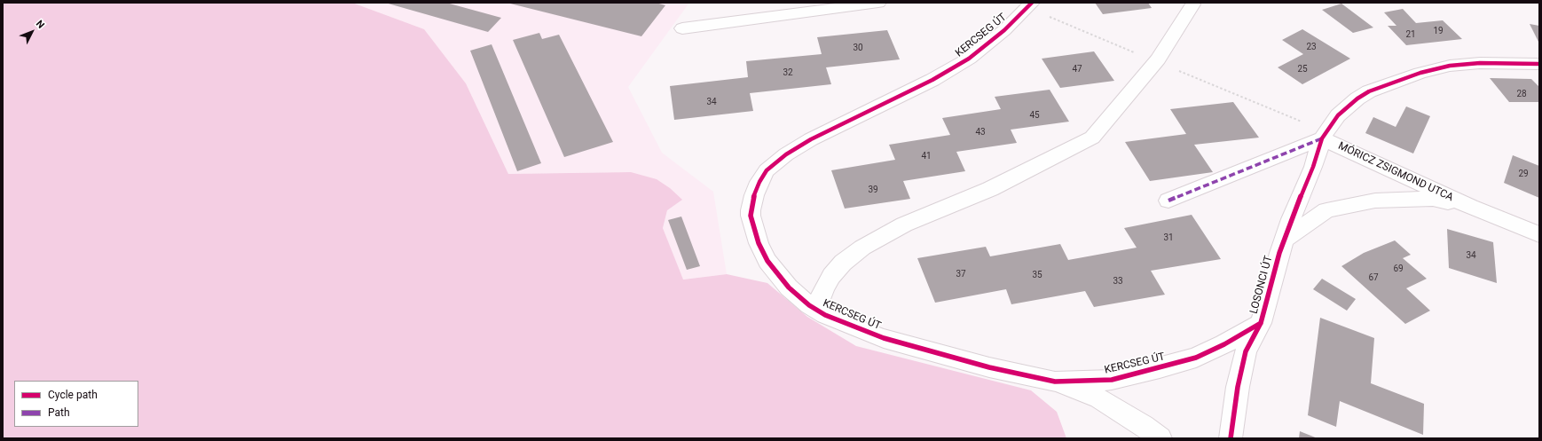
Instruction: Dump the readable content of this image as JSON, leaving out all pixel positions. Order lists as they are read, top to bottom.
{
  "streets": {
    "street": ["KERCSEG ÚT", "MÓRICZ ZSIGMOND UTCA", "LOSONCI ÚT"]
  },
  "crossings": [
    ["KERCSEG ÚT", "LOSONCI ÚT"],
    ["MÓRICZ ZSIGMOND UTCA", "LOSONCI ÚT"]
  ],
  "house_numbers": [
    "19",
    "21",
    "23",
    "30",
    "47",
    "25",
    "32",
    "28",
    "34",
    "45",
    "43",
    "41",
    "29",
    "39",
    "31",
    "34",
    "69",
    "37",
    "35",
    "67",
    "33"
  ],
  "legend": ["Cycle path", "Path"],
  "north": "top right"
}
